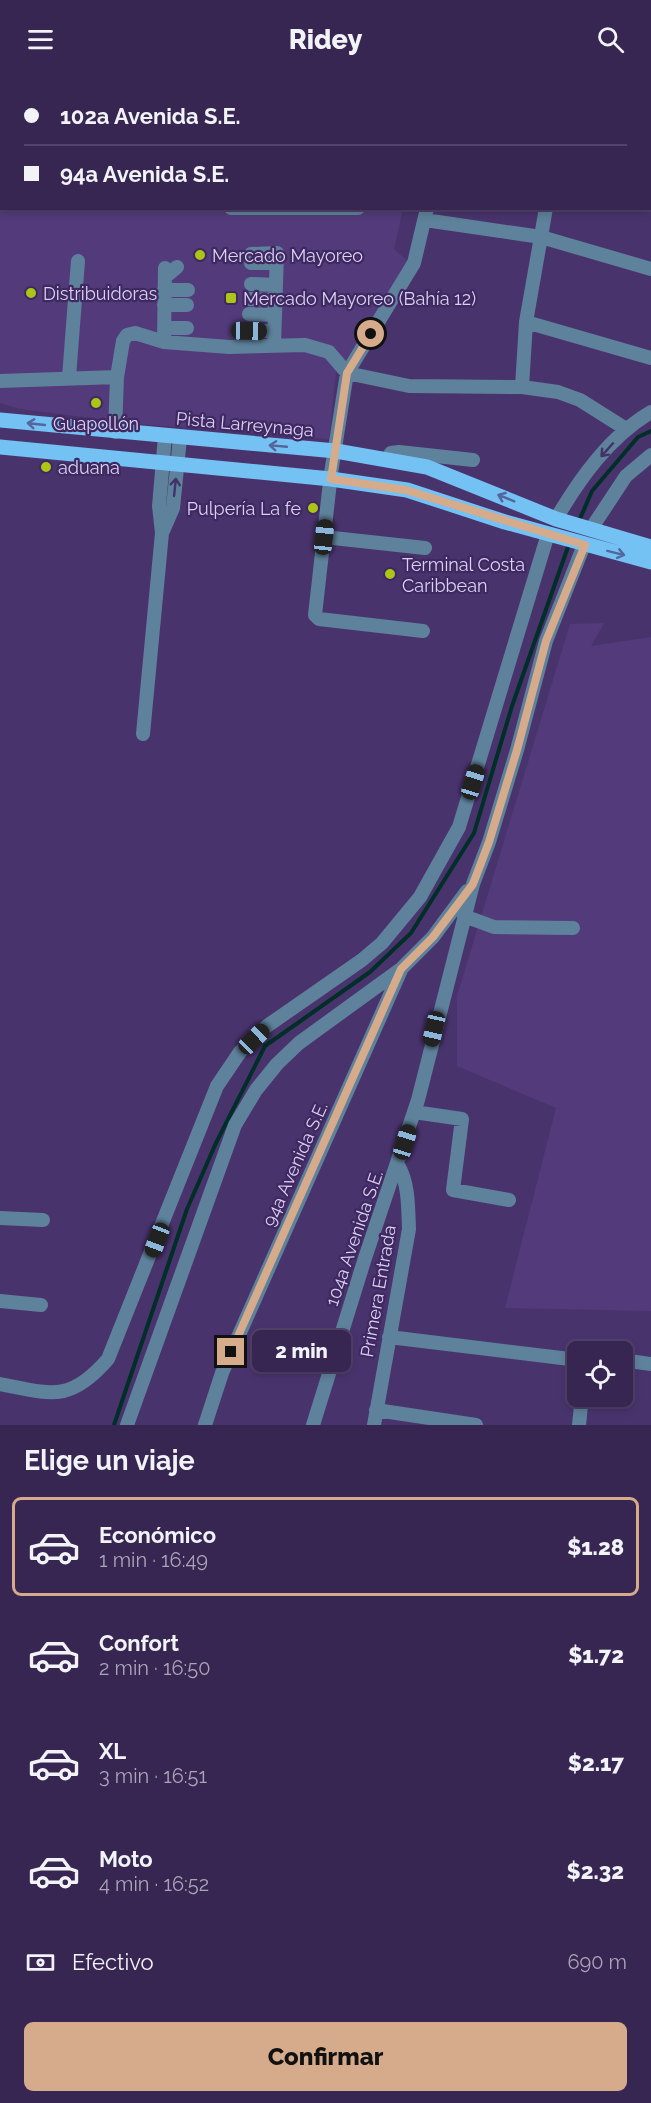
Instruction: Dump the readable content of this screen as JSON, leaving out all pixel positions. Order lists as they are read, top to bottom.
{
  "streets": {
    "main road": ["Pista Larreynaga"],
    "street": ["94a Avenida S.E.", "104a Avenida S.E.", "Primera Entrada"]
  },
  "crossings": [
    ["104a Avenida S.E.", "Primera Entrada"]
  ],
  "places": {
    "other": [
      "Mercado Mayoreo",
      "Distribuidoras",
      "Guapollón",
      "aduana",
      "Pulpería La fe",
      "Terminal Costa Caribbean"
    ],
    "transit": ["Mercado Mayoreo (Bahía 12)"]
  },
  "page": {
    "header": "Ridey",
    "banner": ["102a Avenida S.E.", "94a Avenida S.E."],
    "bubble": "2 min",
    "heading": "Elige un viaje",
    "list": [
      {
        "name": "Económico",
        "note": "1 min · 16:49",
        "value": "$1.28"
      },
      {
        "name": "Confort",
        "note": "2 min · 16:50",
        "value": "$1.72"
      },
      {
        "name": "XL",
        "note": "3 min · 16:51",
        "value": "$2.17"
      },
      {
        "name": "Moto",
        "note": "4 min · 16:52",
        "value": "$2.32"
      }
    ],
    "pay": ["Efectivo", "690 m"],
    "buttons": "Confirmar"
  }
}
